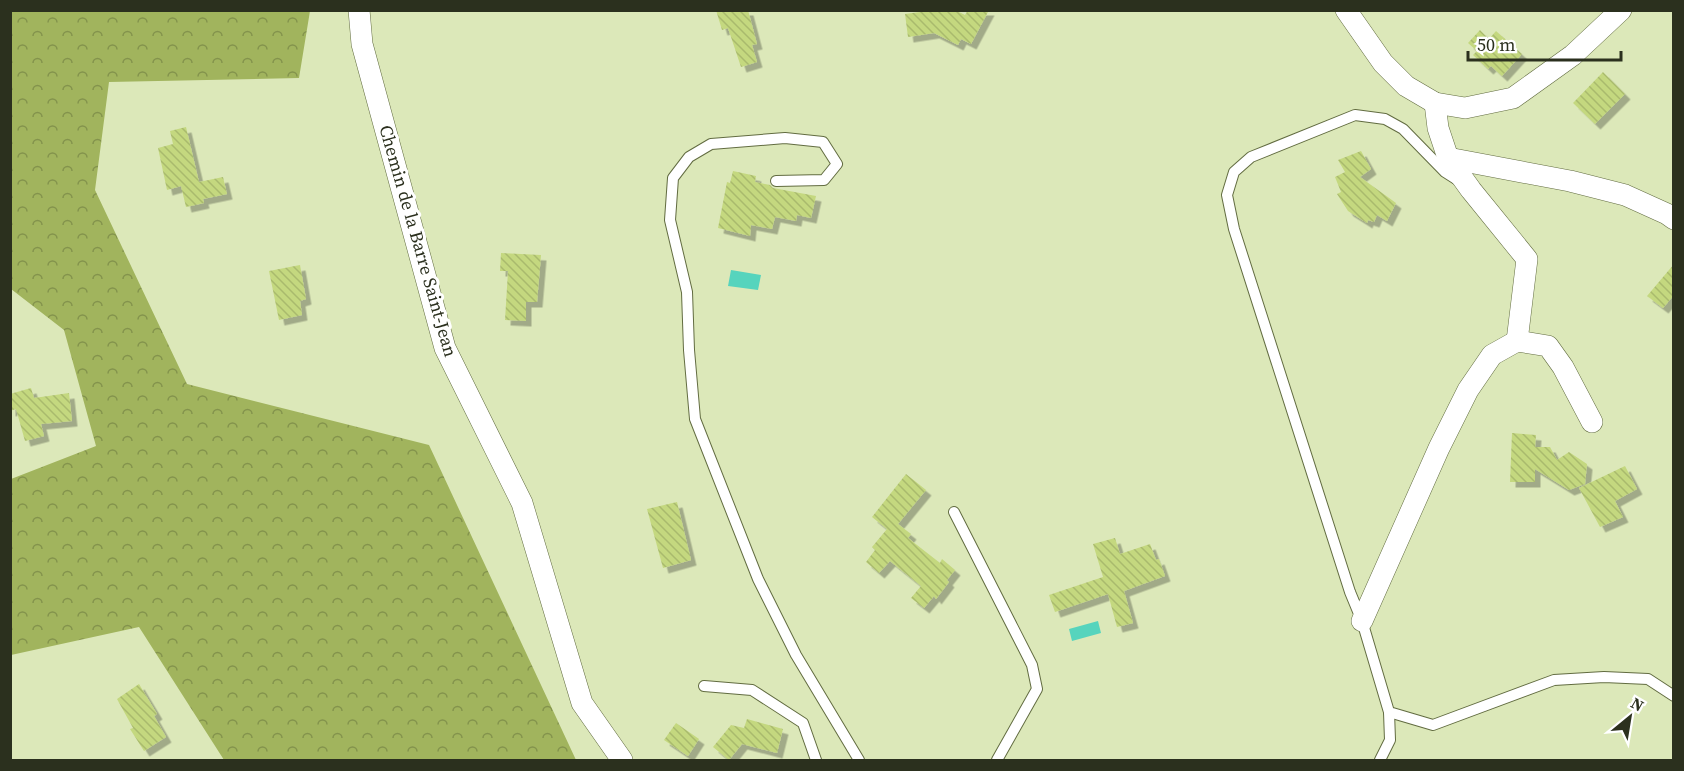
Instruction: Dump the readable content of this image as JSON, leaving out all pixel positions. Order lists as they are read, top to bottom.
{
  "streets": {
    "street": ["Chemin de la Barre Saint-Jean"]
  },
  "scale_bar": "50 m",
  "north": "top right"
}
